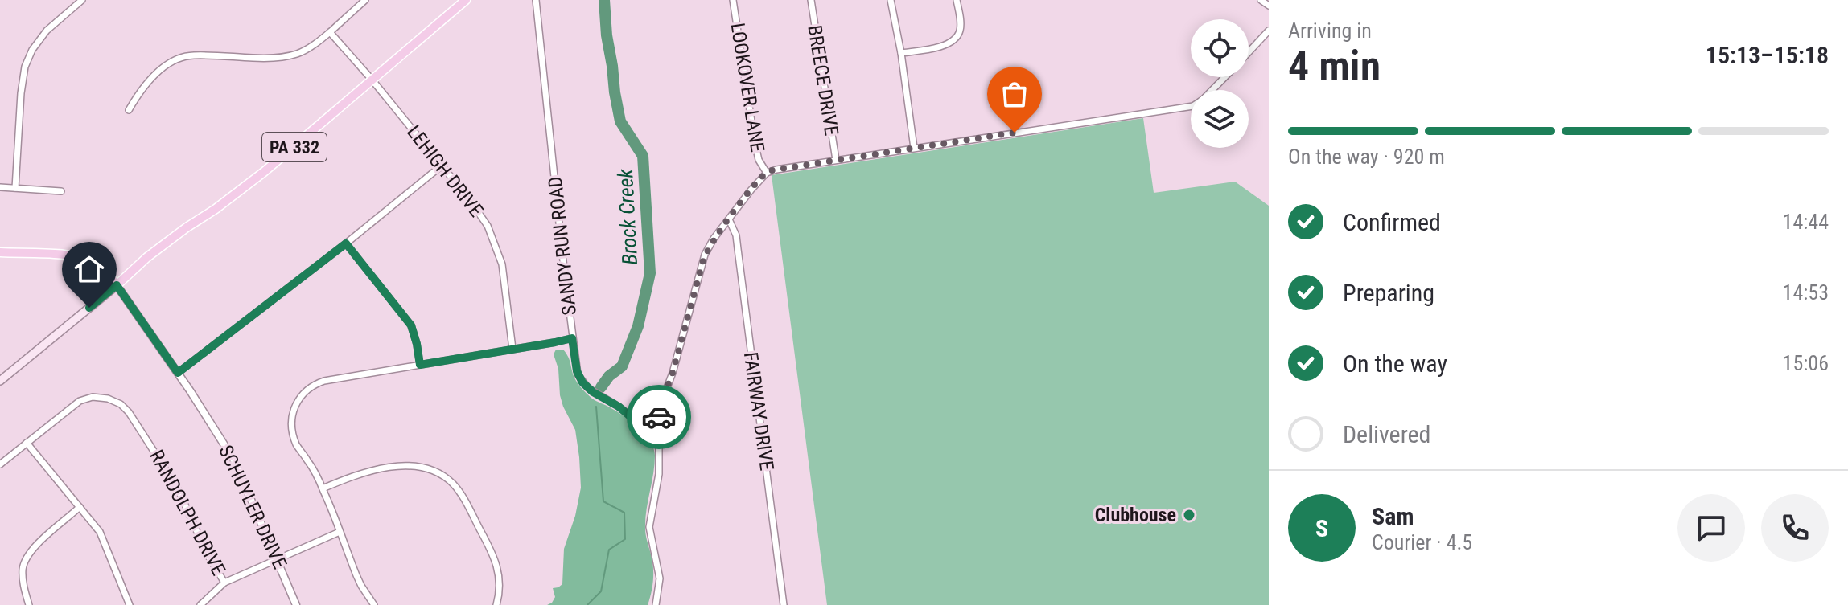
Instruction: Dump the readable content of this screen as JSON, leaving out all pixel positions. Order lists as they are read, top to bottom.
{
  "streets": {
    "main road": ["PA 332"],
    "street": [
      "BREECE DRIVE",
      "LOOKOVER LANE",
      "LEHIGH DRIVE",
      "SANDY RUN ROAD",
      "FAIRWAY DRIVE",
      "SCHUYLER DRIVE",
      "RANDOLPH DRIVE"
    ]
  },
  "crossings": [
    ["PA 332", "LEHIGH DRIVE"],
    ["PA 332", "SCHUYLER DRIVE"]
  ],
  "water": ["Brock Creek"],
  "places": ["Clubhouse"],
  "page": {
    "heading": ["4 min", "Arriving in", "15:13–15:18"],
    "panel": ["Sam", "Courier · 4.5"],
    "bar": "On the way · 920 m",
    "list": [
      ["Confirmed", "14:44"],
      ["Preparing", "14:53"],
      ["On the way", "15:06"],
      "Delivered"
    ],
    "round": "S"
  }
}
